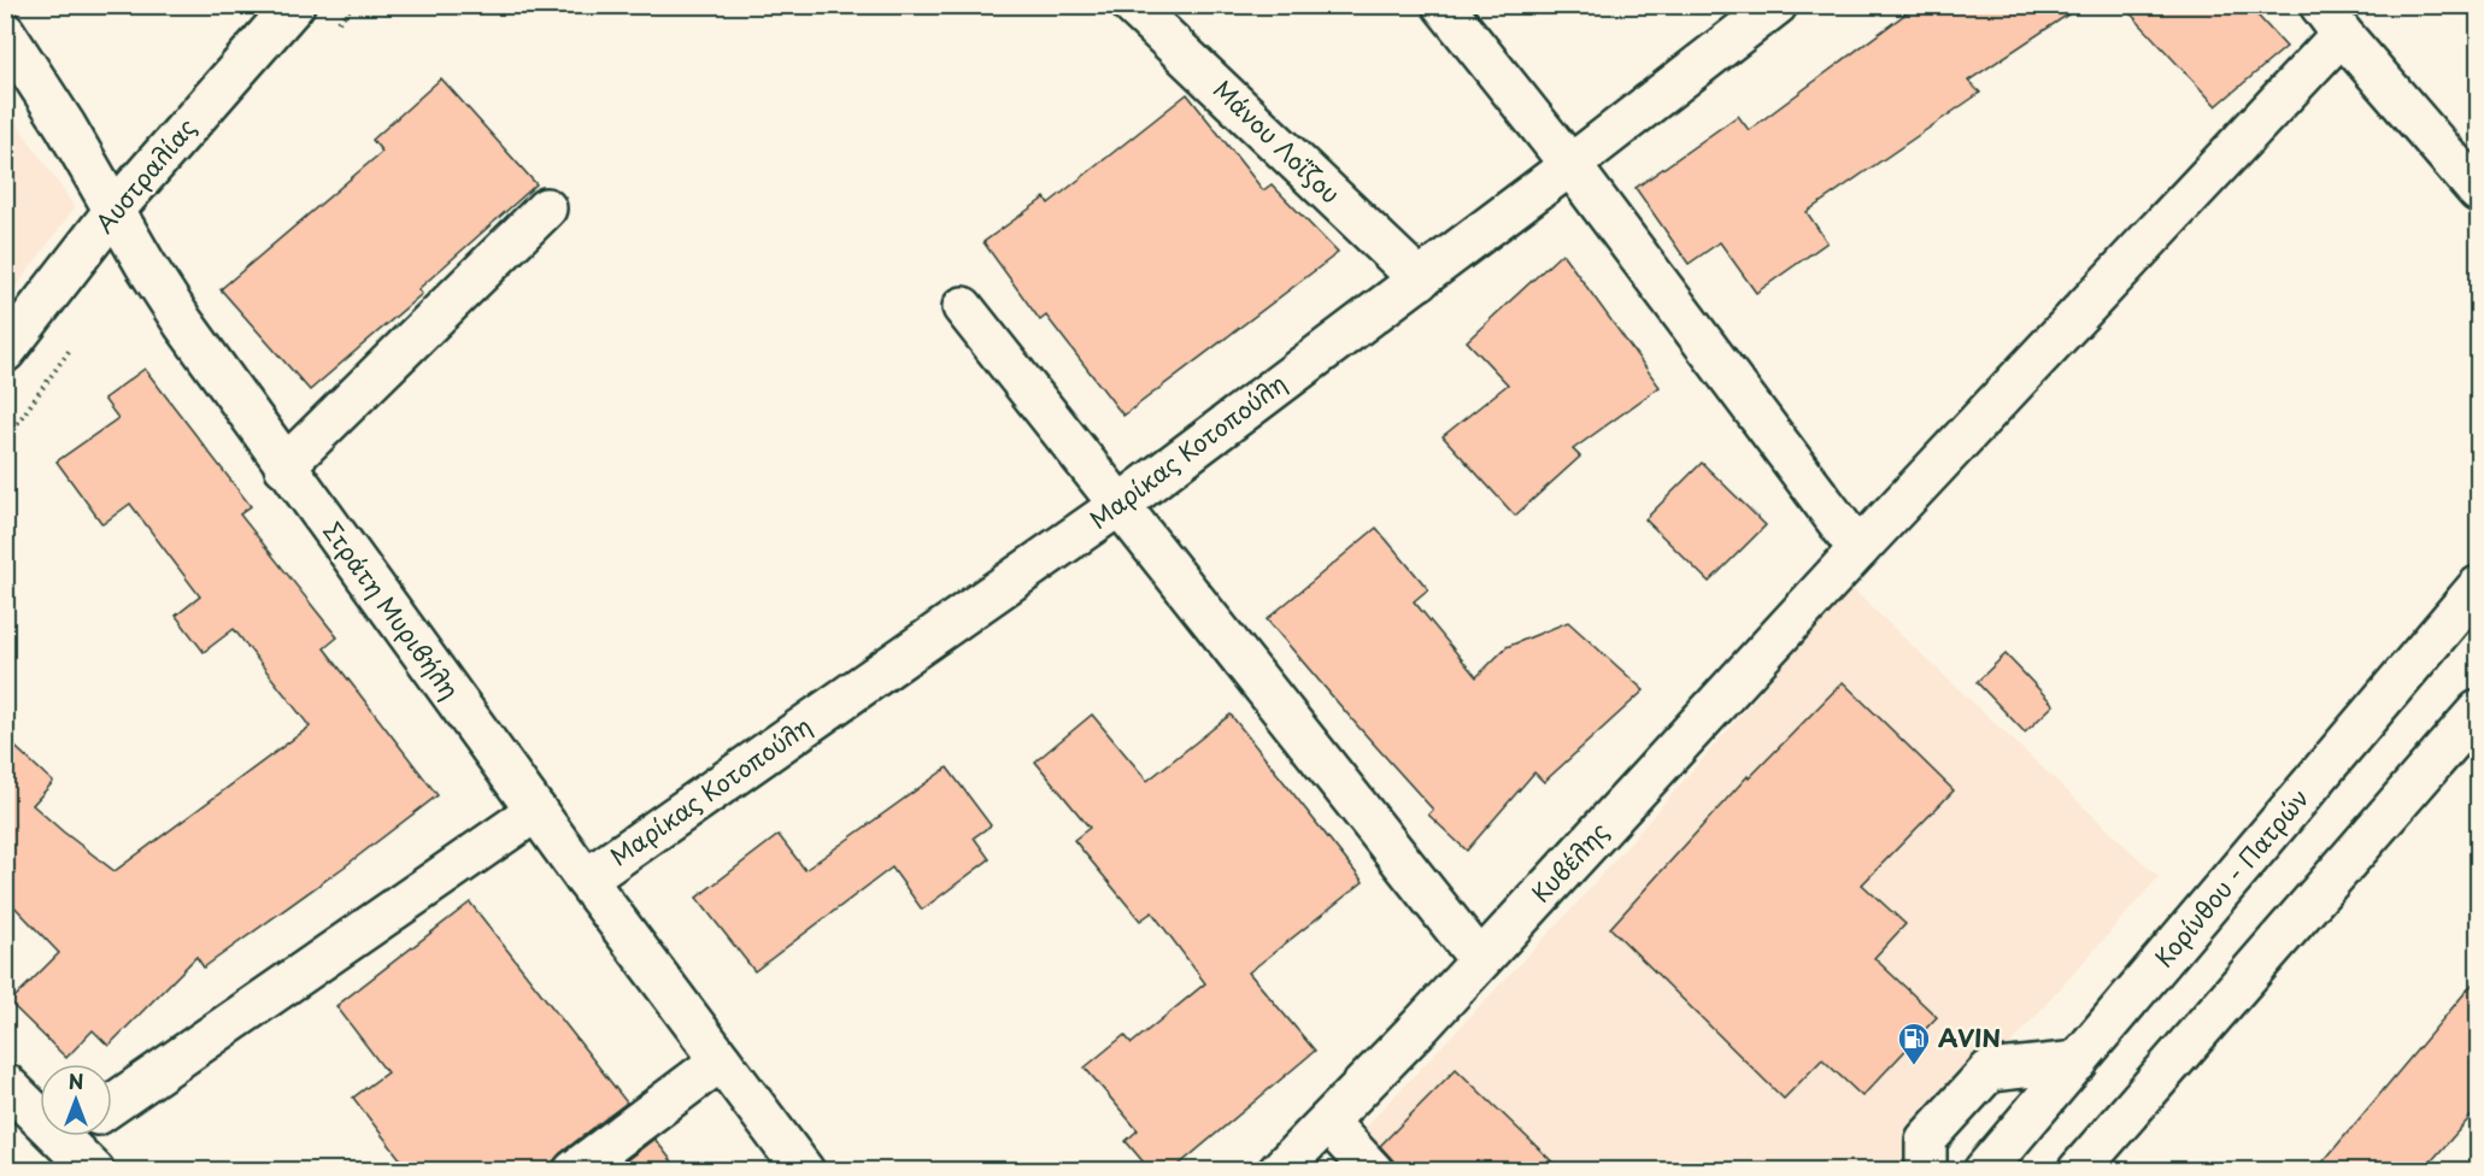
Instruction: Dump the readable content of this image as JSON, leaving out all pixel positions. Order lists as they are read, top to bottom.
{
  "streets": {
    "main road": [
      "Μάνου Λοΐζου",
      "Αυστραλίας",
      "Μαρίκας Κοτοπούλη",
      "Στράτη Μυριβήλη",
      "Κυβέλης",
      "Κορίνθου - Πατρών"
    ]
  },
  "crossings": [
    ["Μάνου Λοΐζου", "Μαρίκας Κοτοπούλη"],
    ["Αυστραλίας", "Στράτη Μυριβήλη"],
    ["Μαρίκας Κοτοπούλη", "Στράτη Μυριβήλη"]
  ],
  "places": {
    "fuel station": ["AVIN"]
  },
  "north": "top"
}
